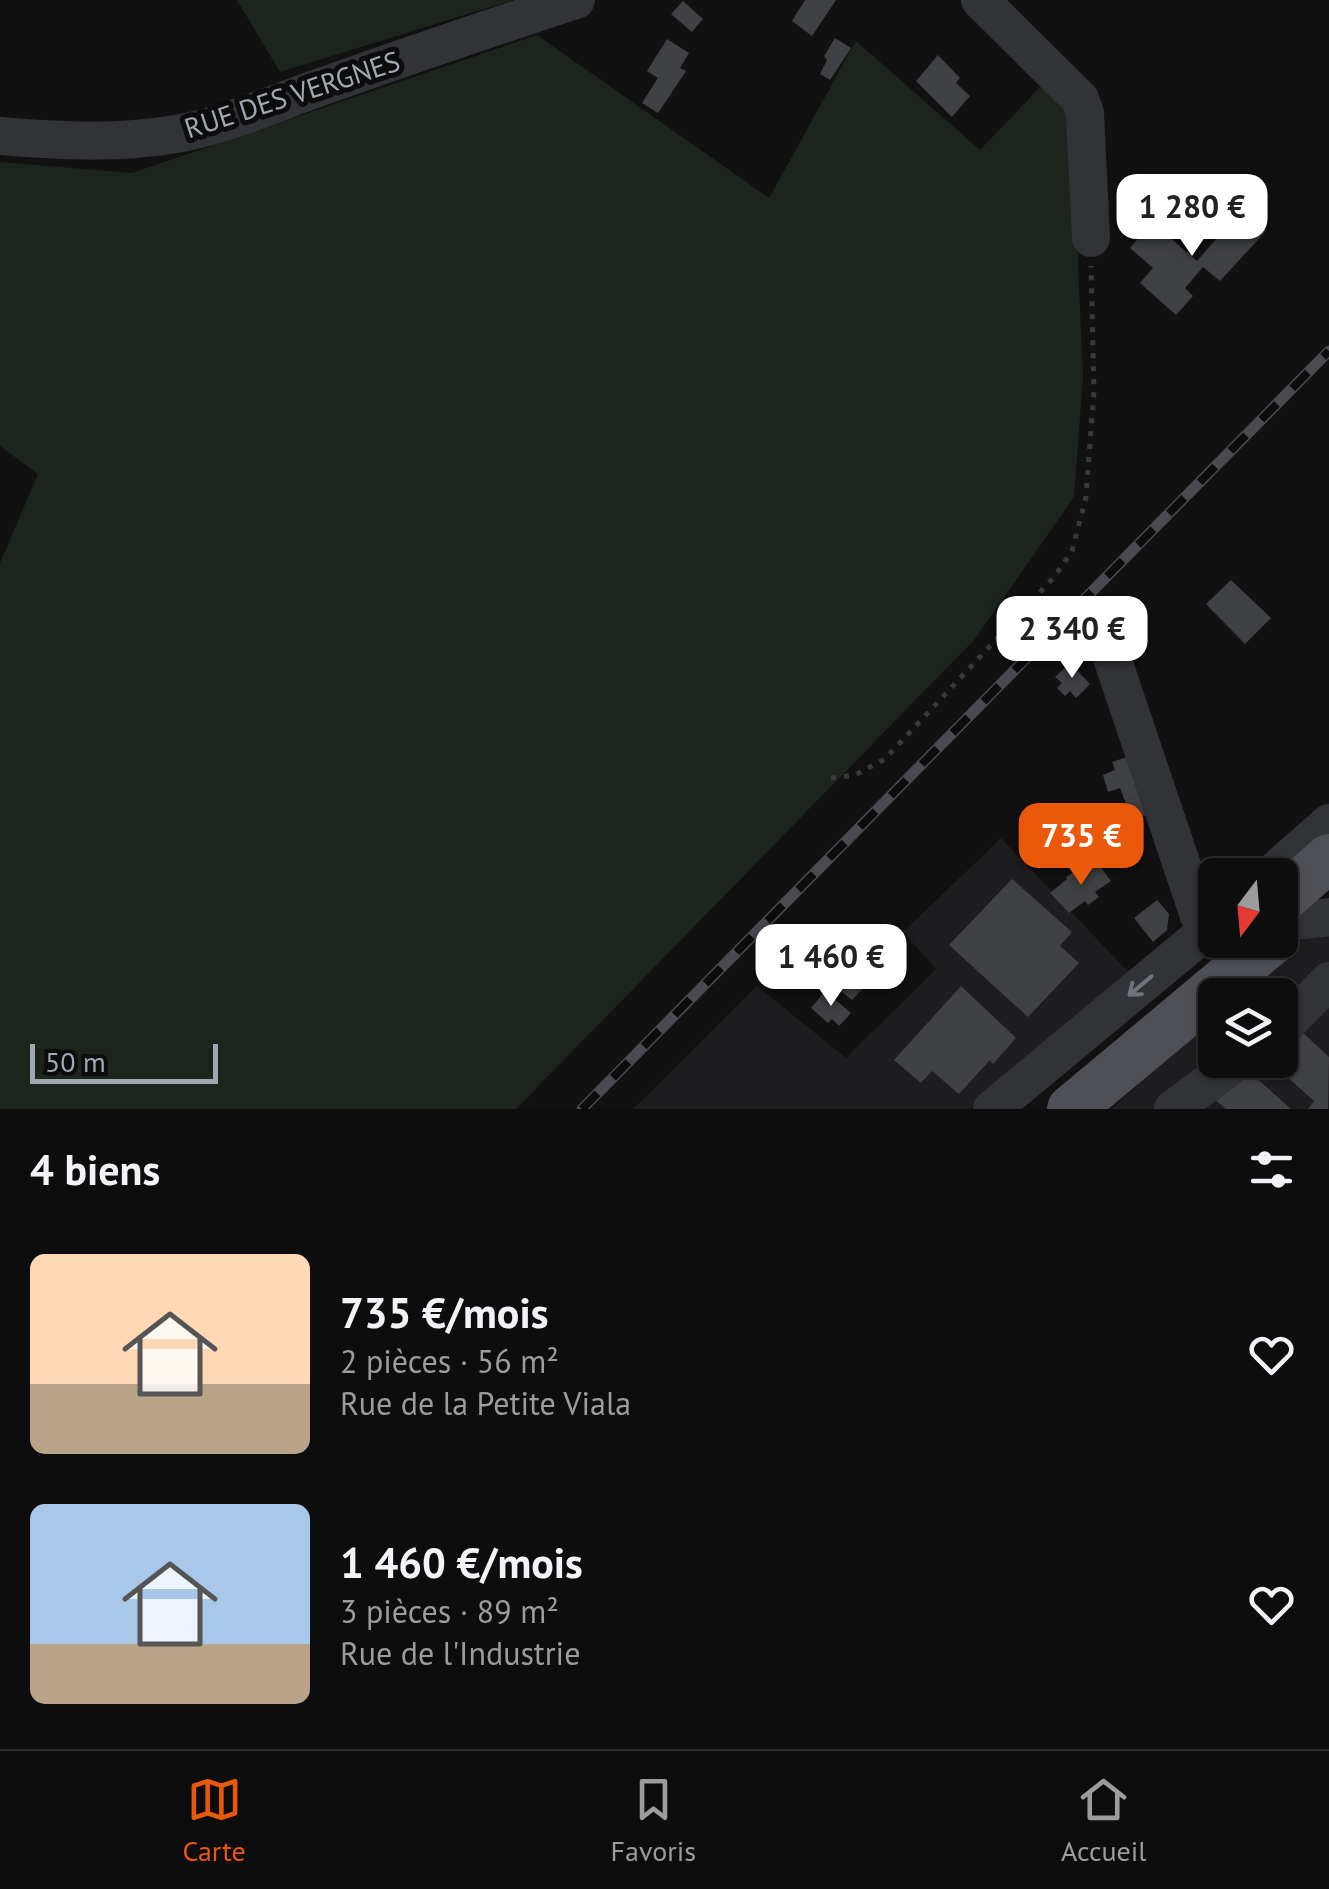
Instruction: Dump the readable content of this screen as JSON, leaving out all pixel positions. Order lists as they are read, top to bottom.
{
  "streets": {
    "street": ["RUE DES VERGNES"]
  },
  "scale_bar": "50 m",
  "north": "bottom",
  "page": {
    "price": [
      "1 280 €",
      "2 340 €",
      "735 €",
      "1 460 €"
    ],
    "scale": "50 m",
    "heading": "4 biens",
    "list": [
      {
        "name": "735 €/mois",
        "note": "2 pièces · 56 m² · Rue de la Petite Viala"
      },
      {
        "name": "1 460 €/mois",
        "note": "3 pièces · 89 m² · Rue de l'Industrie"
      }
    ],
    "tabs": ["Carte", "Favoris", "Accueil"]
  }
}
